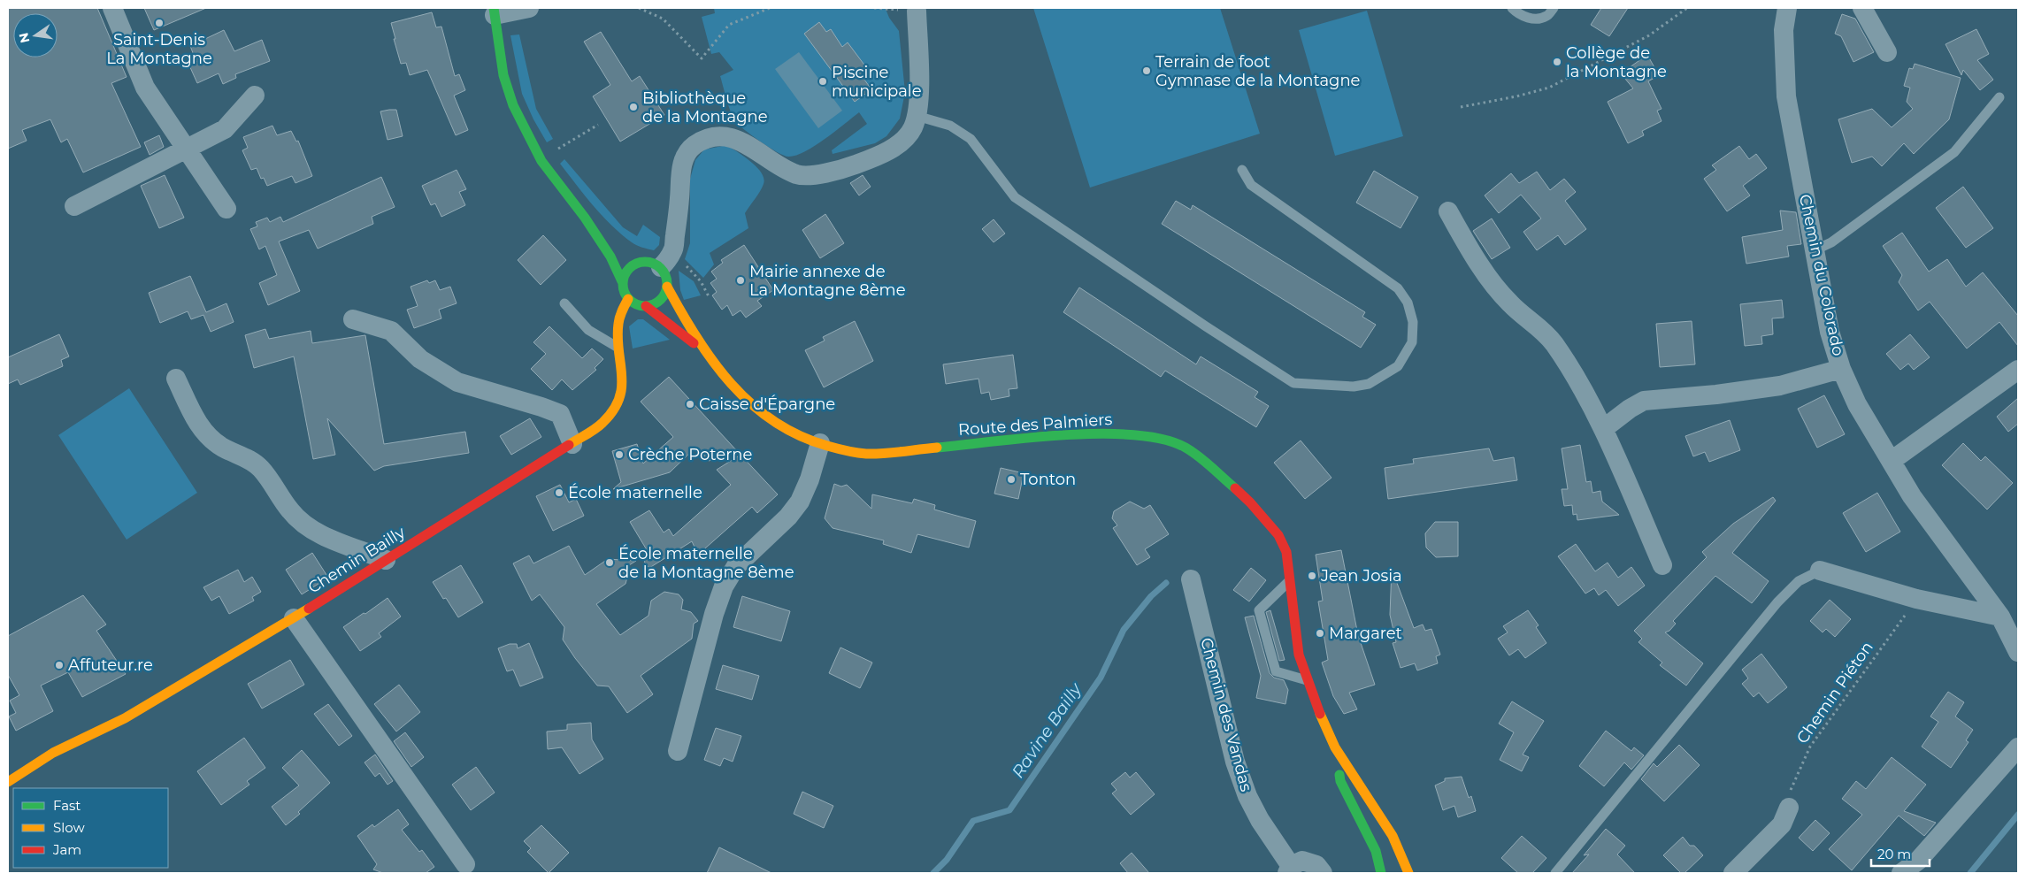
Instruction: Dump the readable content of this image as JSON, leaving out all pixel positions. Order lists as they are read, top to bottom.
{
  "streets": {
    "main road": ["Route des Palmiers", "Chemin Bailly"],
    "street": ["Chemin du Colorado", "Chemin des Vandas"],
    "path": ["Chemin Piéton"]
  },
  "crossings": [
    ["Route des Palmiers", "Chemin Bailly"]
  ],
  "water": ["Ravine Bailly"],
  "places": [
    "Saint-Denis La Montagne",
    "Collège de la Montagne",
    "Terrain de foot Gymnase de la Montagne",
    "Piscine municipale",
    "Bibliothèque de la Montagne",
    "Mairie annexe de La Montagne 8ème",
    "Caisse d'Épargne",
    "Crèche Poterne",
    "Tonton",
    "École maternelle",
    "École maternelle de la Montagne 8ème",
    "Jean Josia",
    "Margaret",
    "Affuteur.re"
  ],
  "legend": ["Fast", "Slow", "Jam"],
  "scale_bar": "20 m",
  "north": "left"
}
